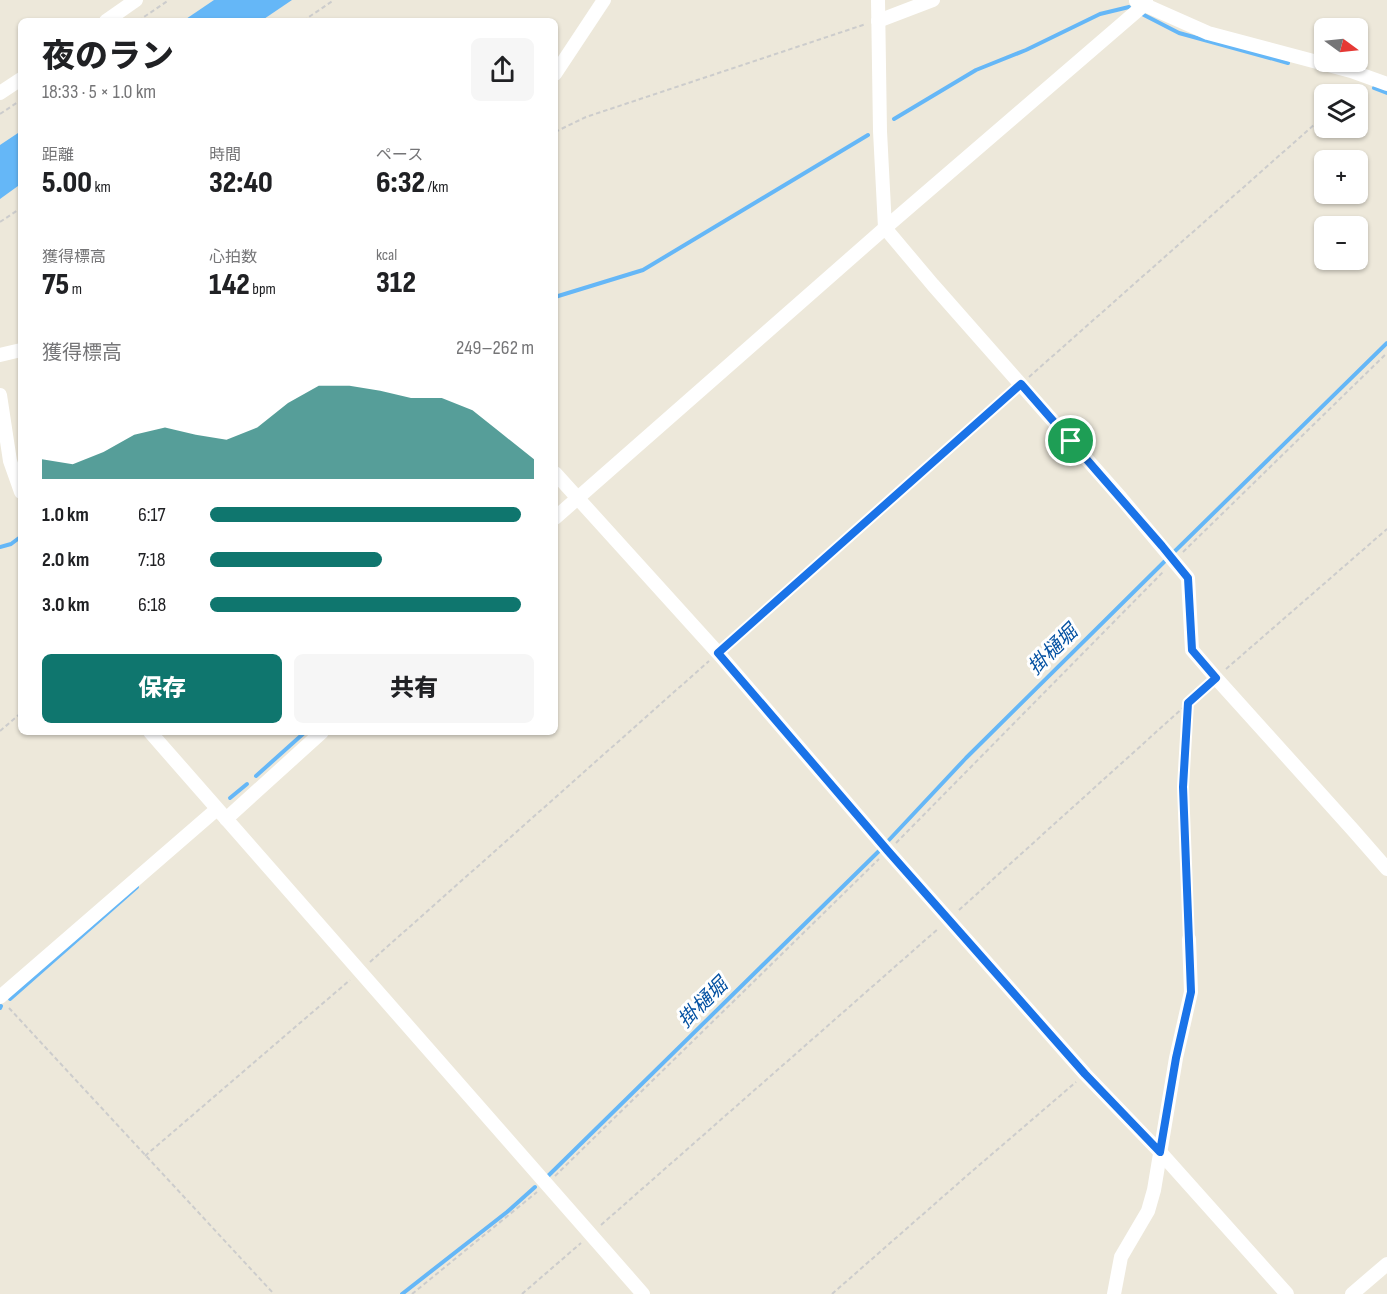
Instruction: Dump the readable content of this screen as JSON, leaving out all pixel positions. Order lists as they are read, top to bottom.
{
  "water": ["掛樋堀"],
  "north": "right",
  "page": {
    "map_buttons": ["+", "−"],
    "heading": ["夜のラン", "18:33 · 5 × 1.0 km"],
    "stats": [
      ["距離", "5.00 km"],
      ["時間", "32:40"],
      ["ペース", "6:32 /km"],
      ["獲得標高", "75 m"],
      ["心拍数", "142 bpm"],
      ["kcal", "312"]
    ],
    "chart": ["獲得標高", "249–262 m"],
    "list": [
      {
        "name": "1.0 km",
        "note": "6:17"
      },
      {
        "name": "2.0 km",
        "note": "7:18"
      },
      {
        "name": "3.0 km",
        "note": "6:18"
      }
    ],
    "buttons": ["保存", "共有"]
  }
}
